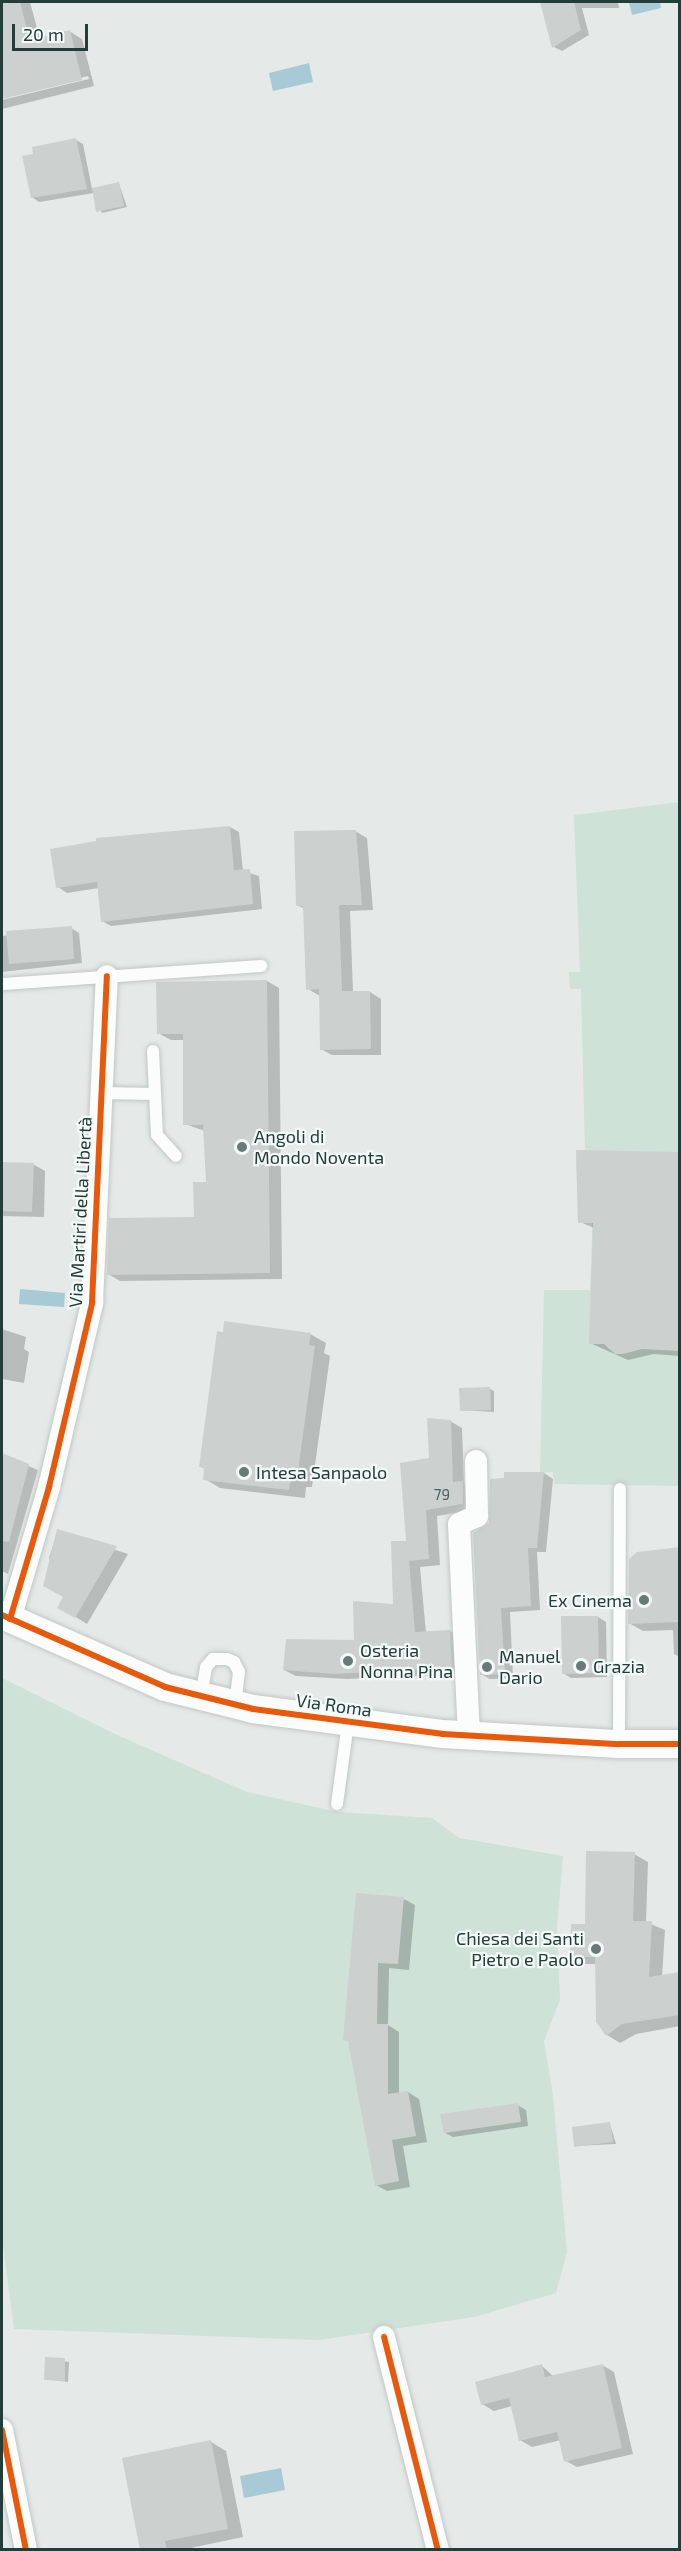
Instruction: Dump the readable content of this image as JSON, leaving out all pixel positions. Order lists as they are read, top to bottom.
{
  "streets": {
    "street": ["Via Martiri della Libertà", "Via Roma"]
  },
  "crossings": [
    ["Via Martiri della Libertà", "Via Roma"]
  ],
  "places": [
    "Angoli di Mondo Noventa",
    "Intesa Sanpaolo",
    "Ex Cinema",
    "Osteria Nonna Pina",
    "Grazia",
    "Manuel Dario",
    "Chiesa dei Santi Pietro e Paolo"
  ],
  "house_numbers": ["79"],
  "scale_bar": "20 m"
}
